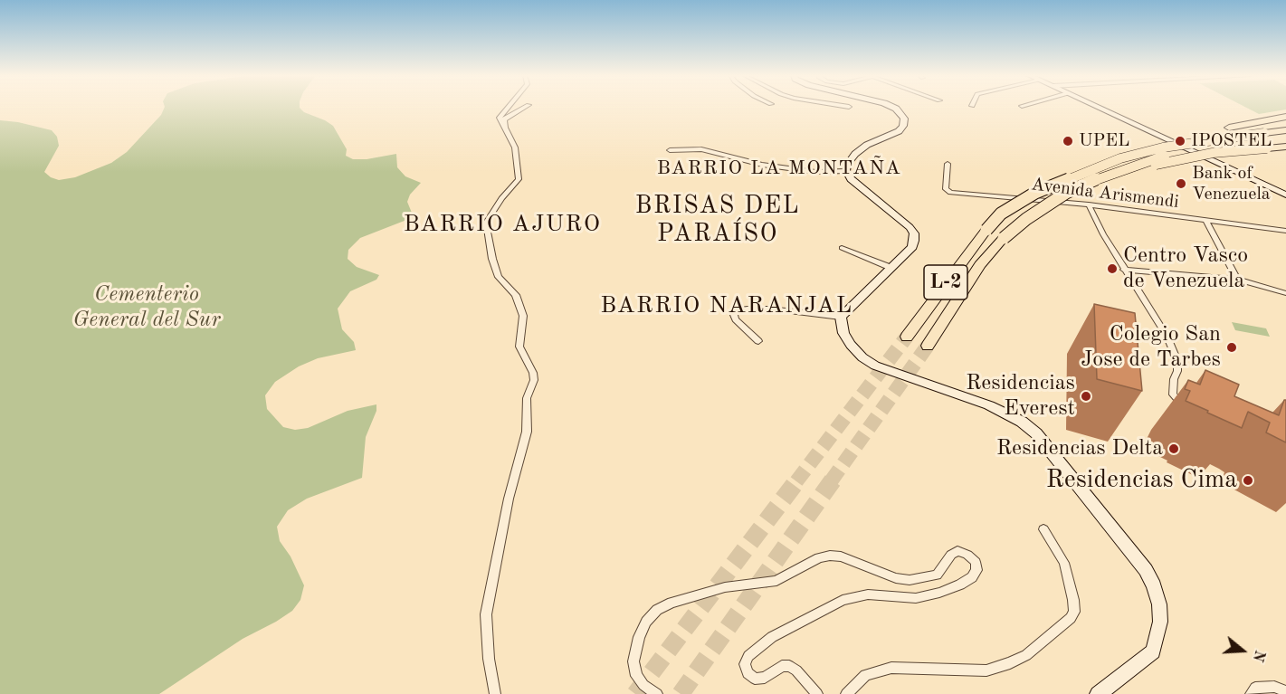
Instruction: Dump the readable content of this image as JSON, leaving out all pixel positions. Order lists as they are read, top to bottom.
{
  "streets": {
    "highway": ["L-2"],
    "street": ["Avenida Arismendi"]
  },
  "districts": [
    "BARRIO LA MONTAÑA",
    "BRISAS DEL PARAÍSO",
    "BARRIO AJURO",
    "BARRIO NARANJAL"
  ],
  "parks": ["Cementerio General del Sur"],
  "places": [
    "UPEL",
    "IPOSTEL",
    "Bank of Venezuela",
    "Centro Vasco de Venezuela",
    "Colegio San Jose de Tarbes",
    "Residencias Everest",
    "Residencias Delta",
    "Residencias Cima"
  ],
  "north": "right"
}
